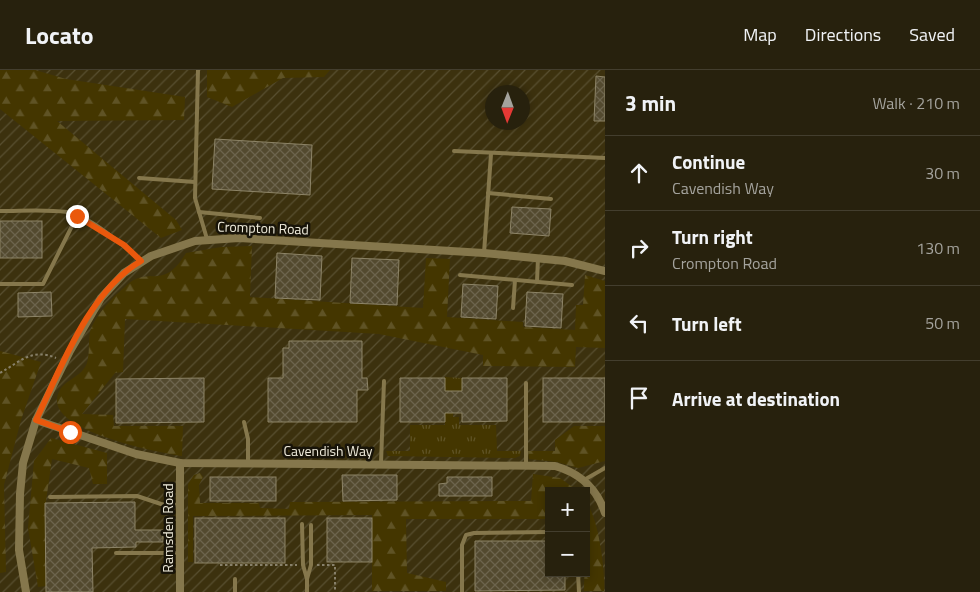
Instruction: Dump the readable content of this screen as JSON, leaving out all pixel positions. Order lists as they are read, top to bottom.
{
  "streets": {
    "street": ["Crompton Road", "Cavendish Way", "Ramsden Road"]
  },
  "crossings": [
    ["Crompton Road", "Cavendish Way"],
    ["Cavendish Way", "Ramsden Road"]
  ],
  "north": "bottom",
  "page": {
    "header": "Locato",
    "nav": ["Map", "Directions", "Saved"],
    "heading": ["3 min", "Walk · 210 m"],
    "list": [
      ["Continue", "Cavendish Way", "30 m"],
      ["Turn right", "Crompton Road", "130 m"],
      ["Turn left", "50 m"],
      "Arrive at destination"
    ],
    "map_buttons": ["+", "−"]
  }
}
